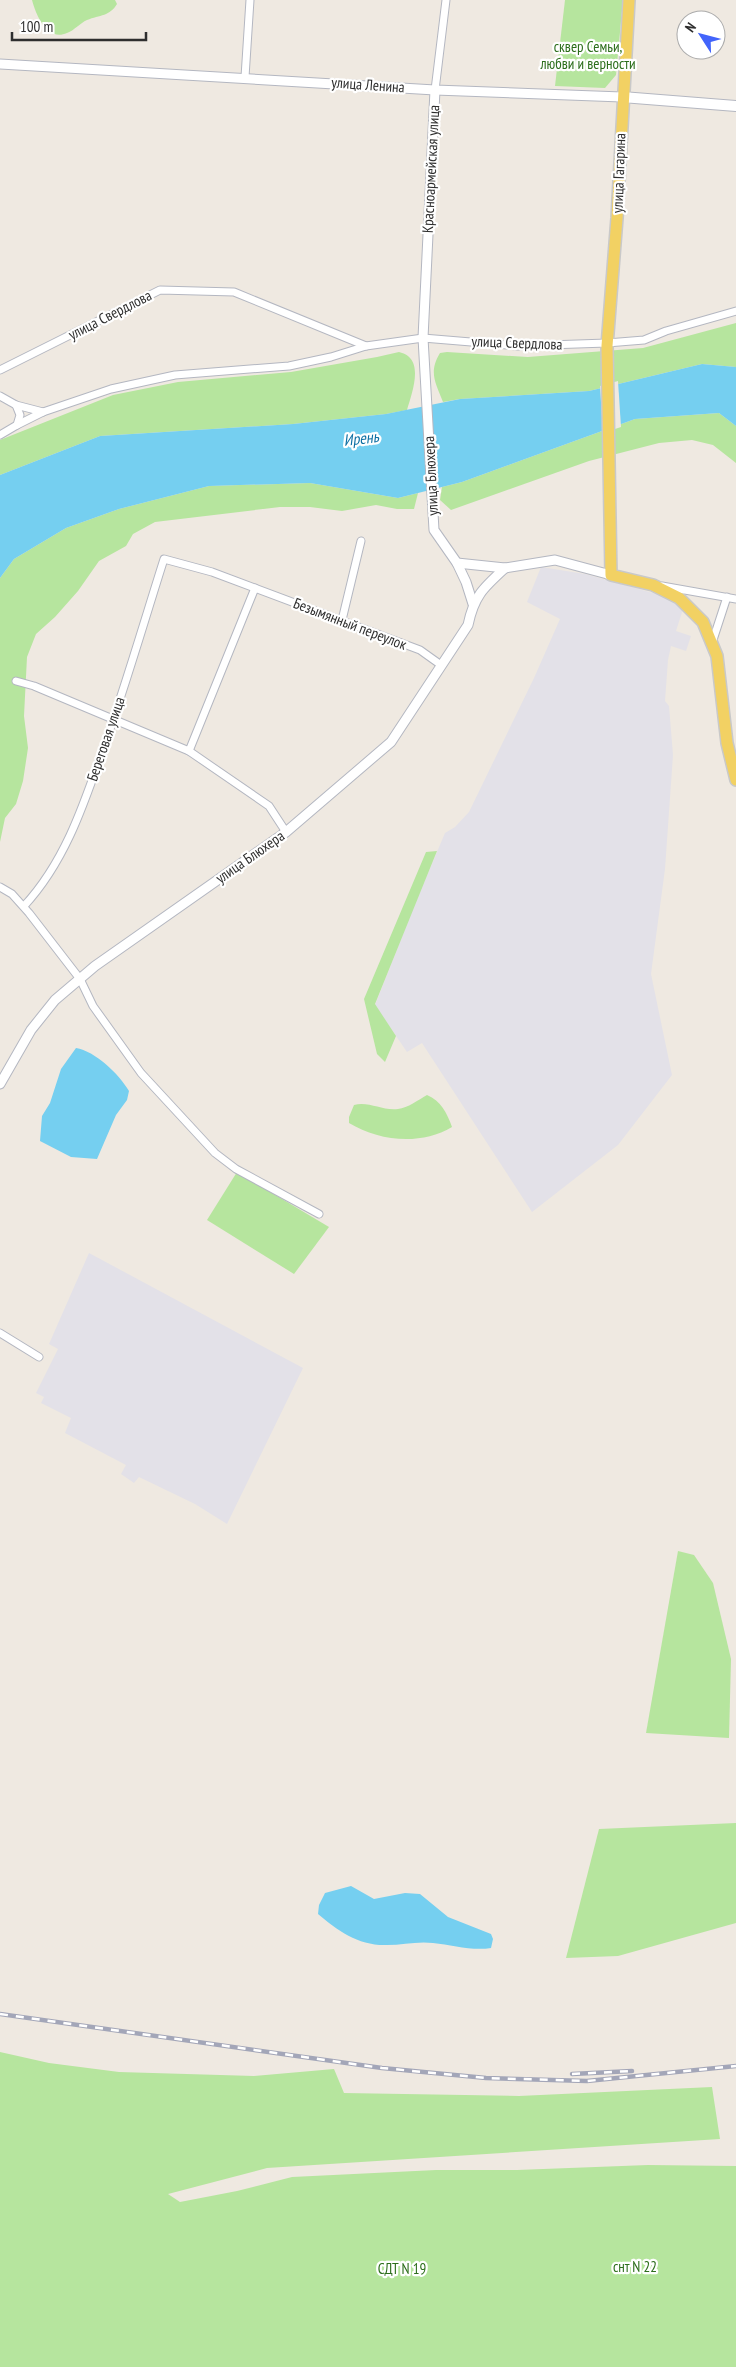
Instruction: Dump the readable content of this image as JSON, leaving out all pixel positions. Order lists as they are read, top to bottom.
{
  "streets": {
    "main road": ["улица Ленина", "улица Гагарина"],
    "street": [
      "Красноармейская улица",
      "улица Свердлова",
      "улица Блюхера",
      "Безымянный переулок",
      "Береговая улица"
    ]
  },
  "crossings": [
    ["улица Ленина", "Красноармейская улица"],
    ["улица Ленина", "улица Гагарина"],
    ["Красноармейская улица", "улица Свердлова"],
    ["Красноармейская улица", "улица Блюхера"],
    ["улица Гагарина", "улица Свердлова"],
    ["улица Свердлова", "улица Блюхера"],
    ["улица Блюхера", "Безымянный переулок"],
    ["Безымянный переулок", "Береговая улица"]
  ],
  "water": ["Ирень"],
  "parks": ["сквер Семьи, любви и верности", "снт N 22", "СДТ N 19"],
  "scale_bar": "100 m",
  "north": "top left"
}
